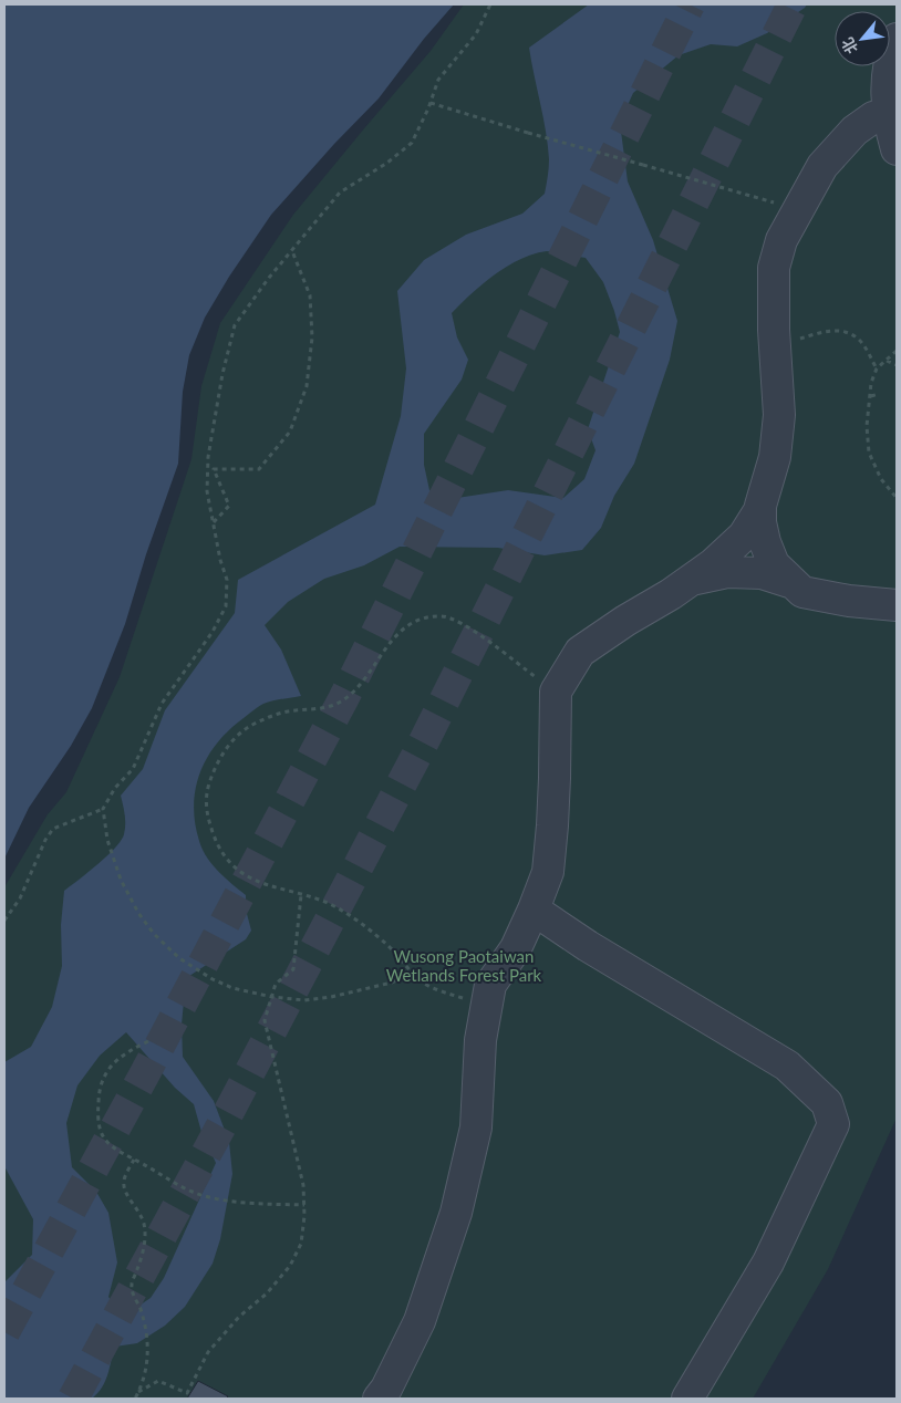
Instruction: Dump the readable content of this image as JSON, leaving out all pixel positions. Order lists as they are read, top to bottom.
{
  "parks": ["Wusong Paotaiwan Wetlands Forest Park"],
  "north": "bottom left"
}
